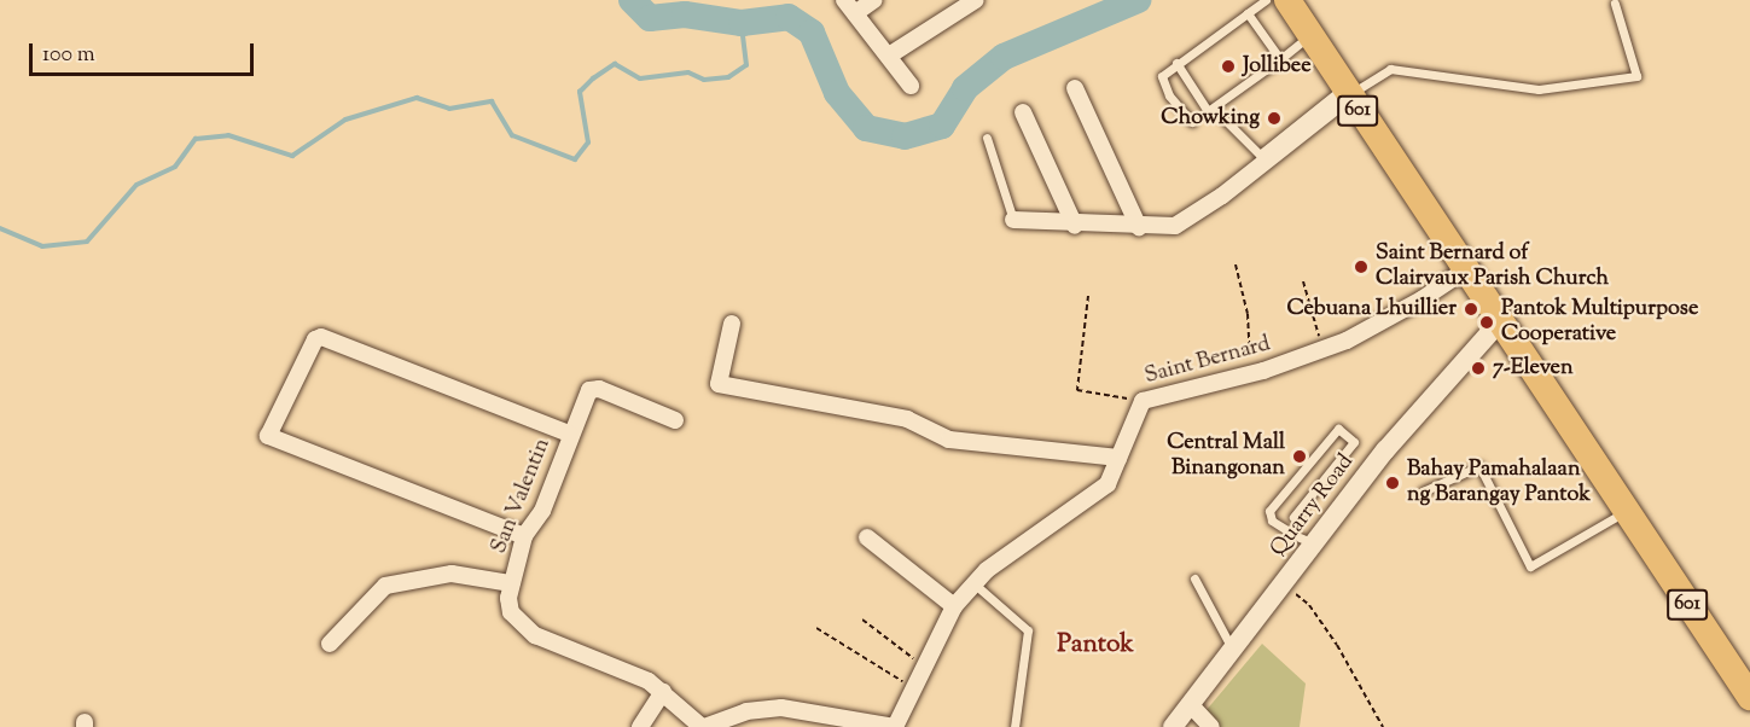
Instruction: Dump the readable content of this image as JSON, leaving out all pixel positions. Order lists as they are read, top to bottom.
{
  "streets": {
    "main road": ["601"],
    "street": ["Saint Bernard", "San Valentin", "Quarry Road"]
  },
  "crossings": [
    ["601", "Saint Bernard"],
    ["601", "Quarry Road"],
    ["Saint Bernard", "San Valentin"]
  ],
  "districts": ["Pantok"],
  "places": [
    "Jollibee",
    "Chowking",
    "Saint Bernard of Clairvaux Parish Church",
    "Cebuana Lhuillier",
    "Pantok Multipurpose Cooperative",
    "7-Eleven",
    "Central Mall Binangonan",
    "Bahay Pamahalaan ng Barangay Pantok"
  ],
  "scale_bar": "100 m"
}
